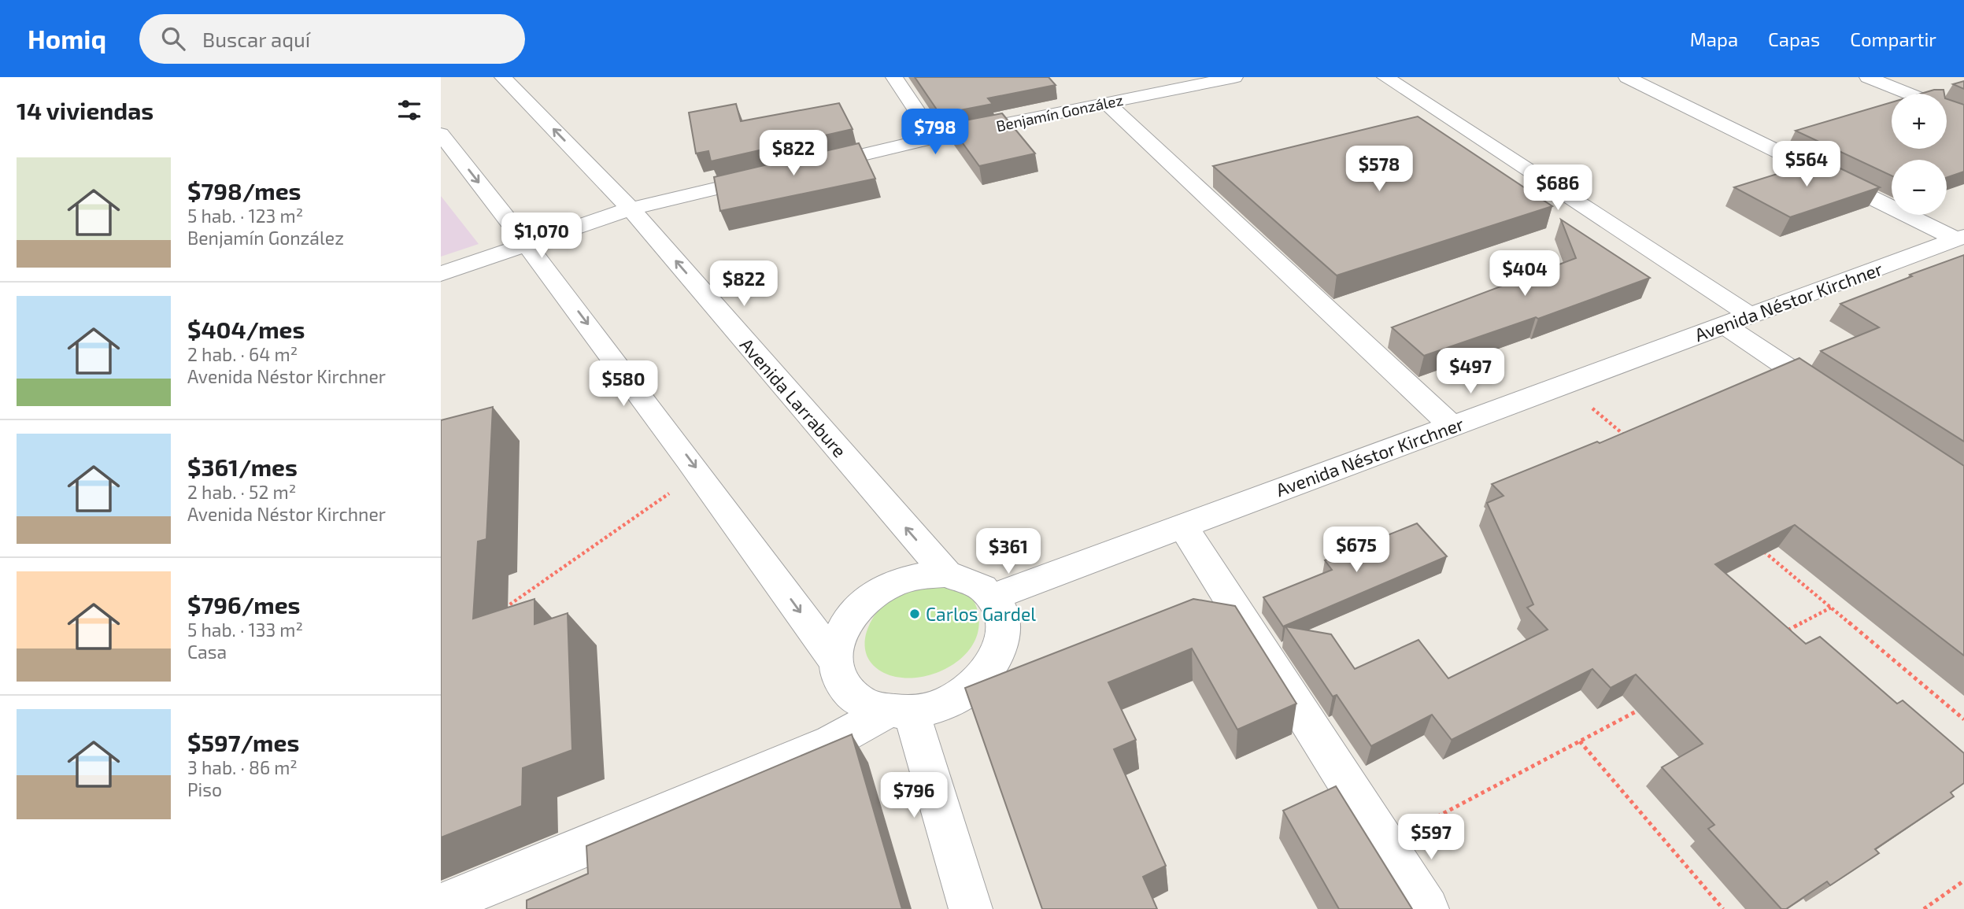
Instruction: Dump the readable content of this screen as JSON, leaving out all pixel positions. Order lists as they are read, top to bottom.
{
  "streets": {
    "street": ["Benjamín González", "Avenida Néstor Kirchner", "Avenida Larrabure"]
  },
  "crossings": [
    ["Avenida Néstor Kirchner", "Avenida Larrabure"]
  ],
  "places": ["Carlos Gardel"],
  "page": {
    "header": "Homiq",
    "search": "Buscar aquí",
    "nav": ["Mapa", "Capas", "Compartir"],
    "heading": "14 viviendas",
    "map_buttons": ["+", "−"],
    "price": [
      "$798",
      "$822",
      "$564",
      "$578",
      "$686",
      "$1,070",
      "$404",
      "$822",
      "$497",
      "$580",
      "$675",
      "$361",
      "$796",
      "$597"
    ],
    "list": [
      {
        "name": "$798/mes",
        "note": "5 hab. · 123 m² · Benjamín González"
      },
      {
        "name": "$404/mes",
        "note": "2 hab. · 64 m² · Avenida Néstor Kirchner"
      },
      {
        "name": "$361/mes",
        "note": "2 hab. · 52 m² · Avenida Néstor Kirchner"
      },
      {
        "name": "$796/mes",
        "note": "5 hab. · 133 m² · Casa"
      },
      {
        "name": "$597/mes",
        "note": "3 hab. · 86 m² · Piso"
      }
    ]
  }
}
